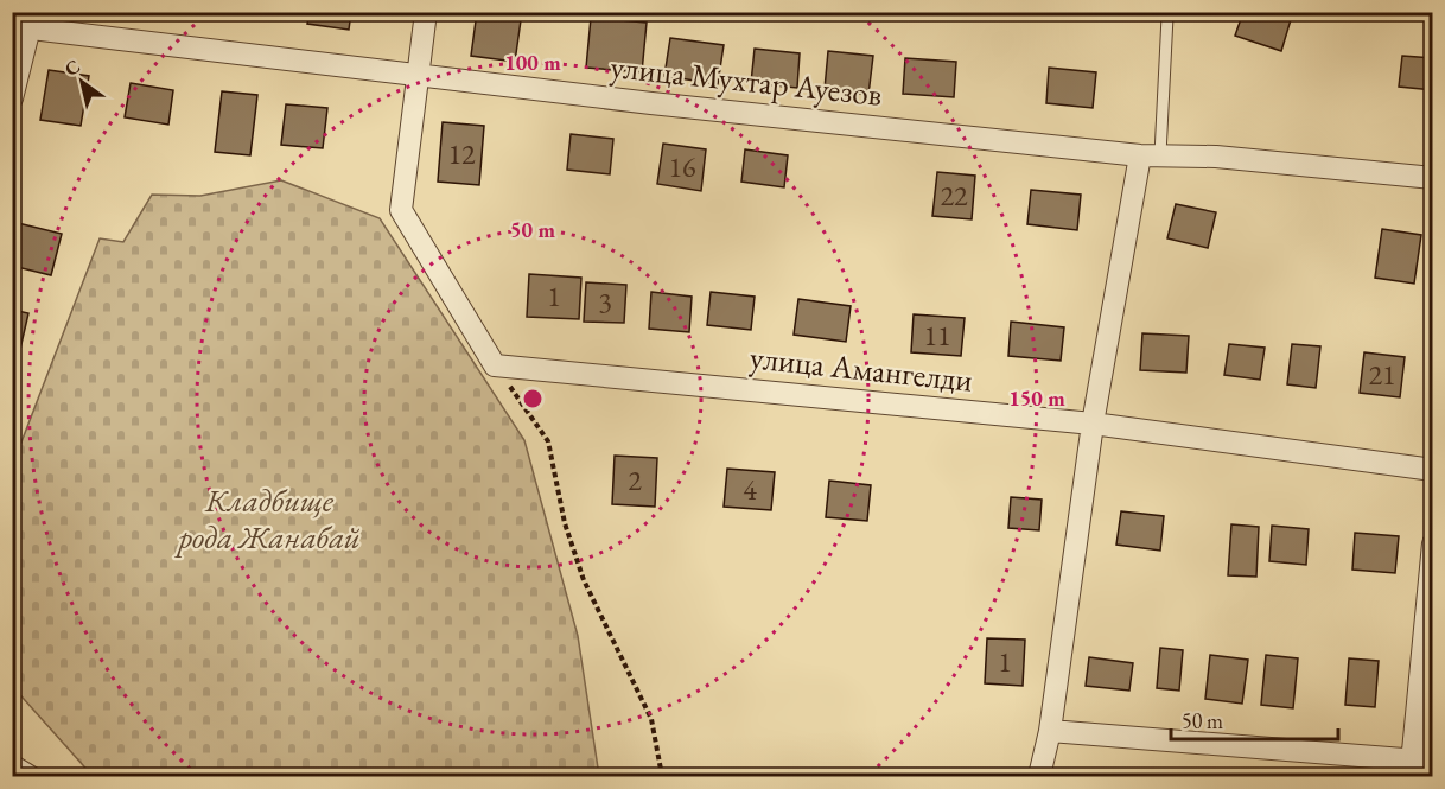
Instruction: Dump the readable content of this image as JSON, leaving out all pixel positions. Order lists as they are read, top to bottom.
{
  "streets": {
    "street": ["улица Мухтар Ауезов", "улица Амангелди"]
  },
  "parks": ["Кладбище рода Жанабай"],
  "house_numbers": [
    "12",
    "16",
    "22",
    "1",
    "3",
    "11",
    "21",
    "2",
    "4",
    "1"
  ],
  "scale_bar": "50 m",
  "north": "top left",
  "rings": ["100 m", "50 m", "150 m"]
}
